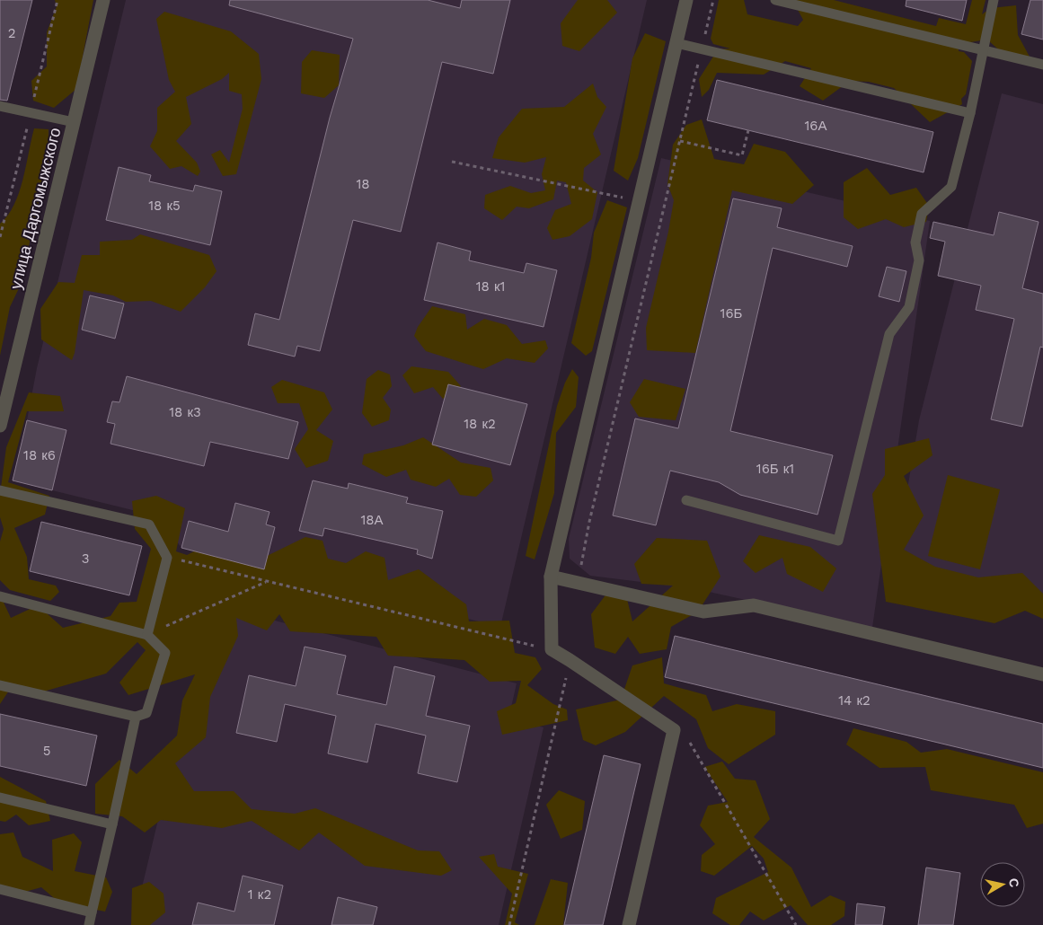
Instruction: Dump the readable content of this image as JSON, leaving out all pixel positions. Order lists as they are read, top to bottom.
{
  "streets": {
    "street": ["улица Даргомыжского"]
  },
  "house_numbers": [
    "2",
    "16А",
    "18",
    "18 к5",
    "18 к1",
    "16Б",
    "18 к3",
    "18 к2",
    "18 к6",
    "16Б к1",
    "18А",
    "3",
    "14 к2",
    "5",
    "1 к2"
  ],
  "north": "right"
}
